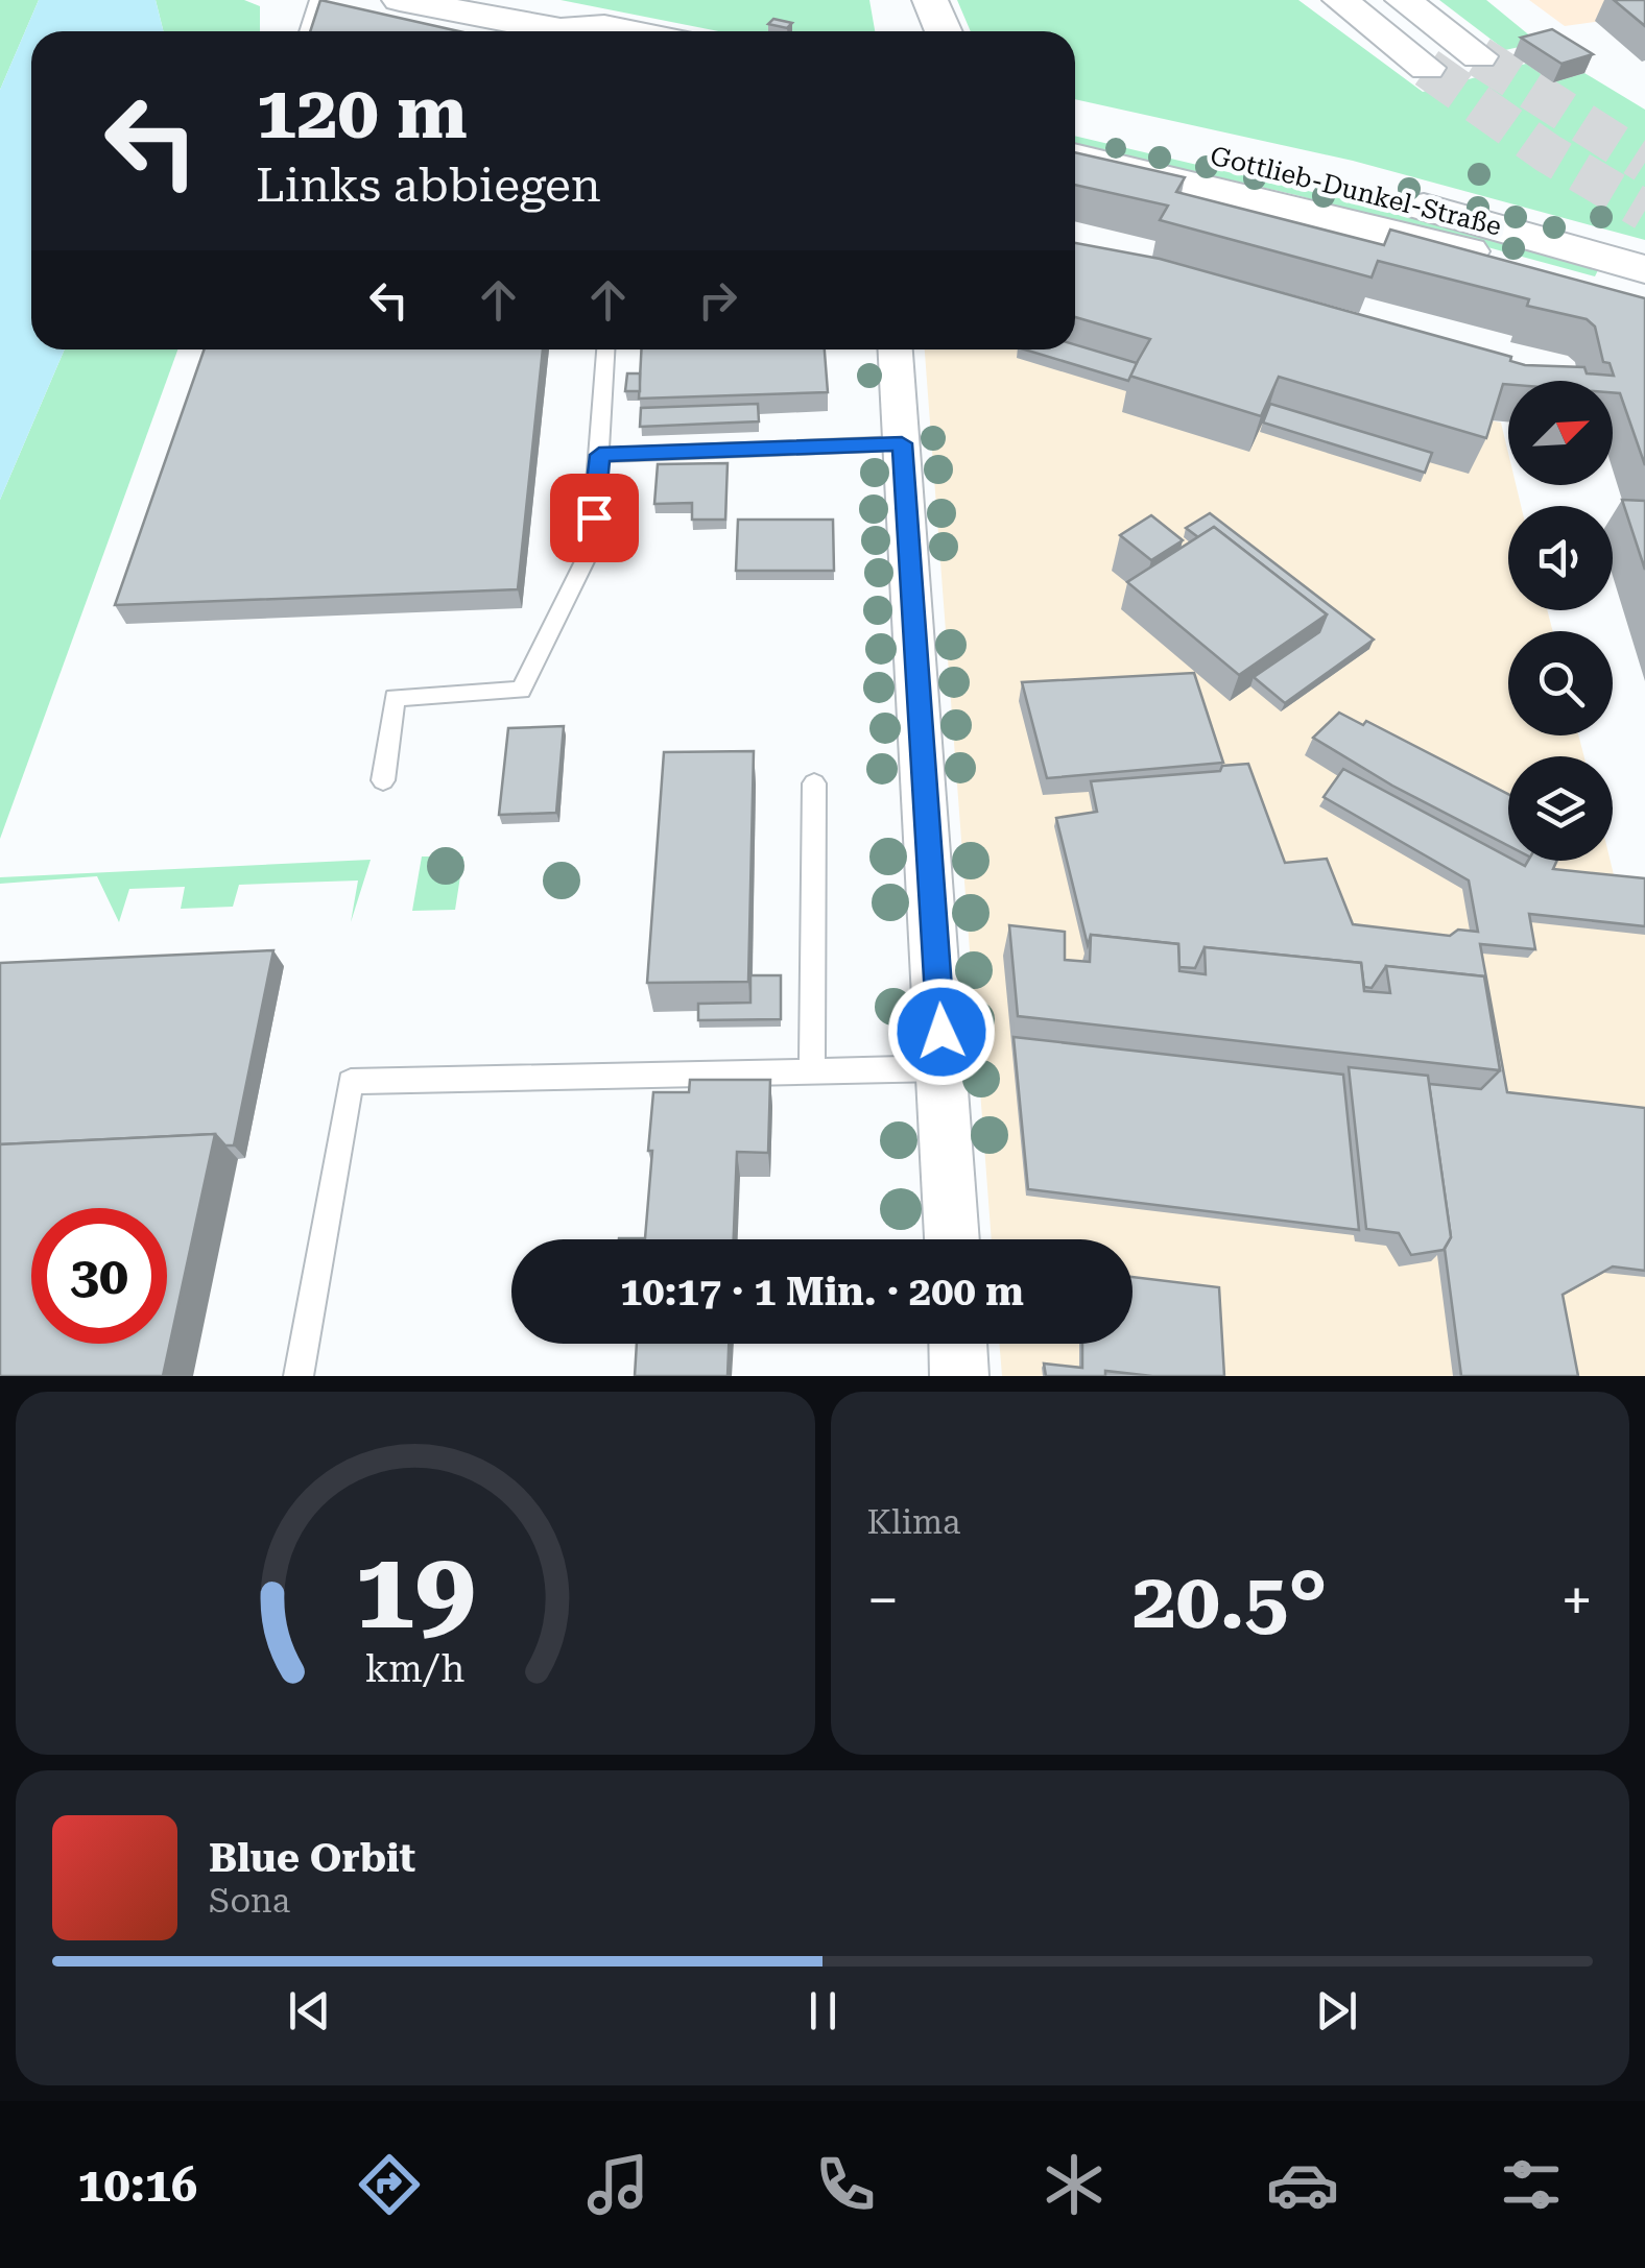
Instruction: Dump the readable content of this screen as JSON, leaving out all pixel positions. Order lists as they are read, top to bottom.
{
  "streets": {
    "main road": ["Gottlieb-Dunkel-Straße"]
  },
  "north": "top right",
  "page": {
    "turn": ["120 m", "Links abbiegen"],
    "limit": "30",
    "trip": "10:17 · 1 Min. · 200 m",
    "tile": "Klima",
    "heat": ["−", "20.5°", "+"],
    "song": ["Blue Orbit", "Sona"],
    "tabs": "10:16",
    "gauge": ["19", "km/h"]
  }
}
